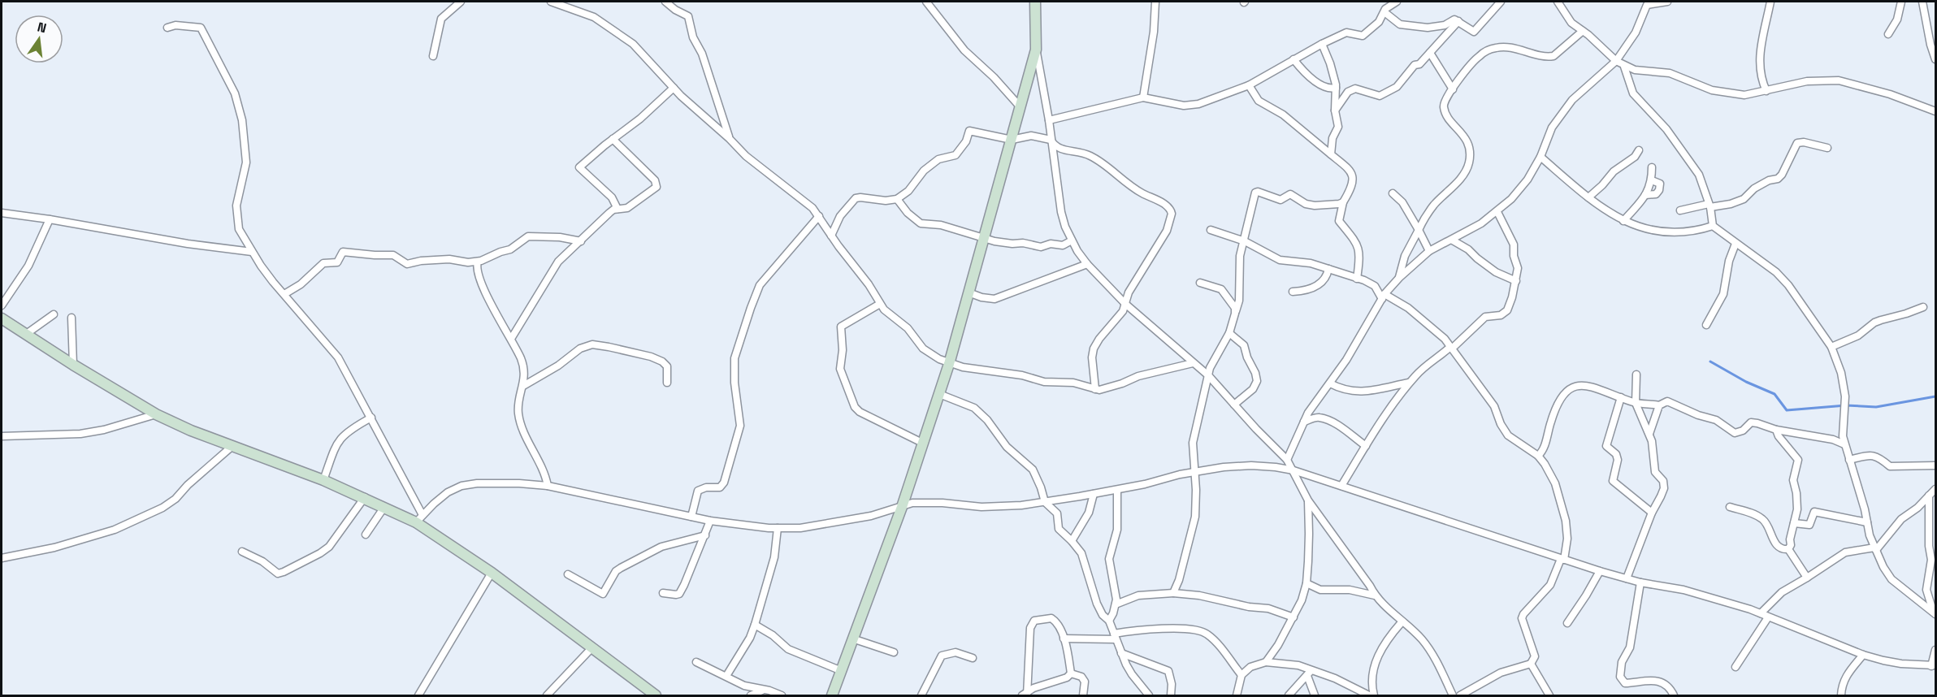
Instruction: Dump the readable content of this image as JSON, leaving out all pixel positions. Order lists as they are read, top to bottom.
{
  "north": "top"
}
